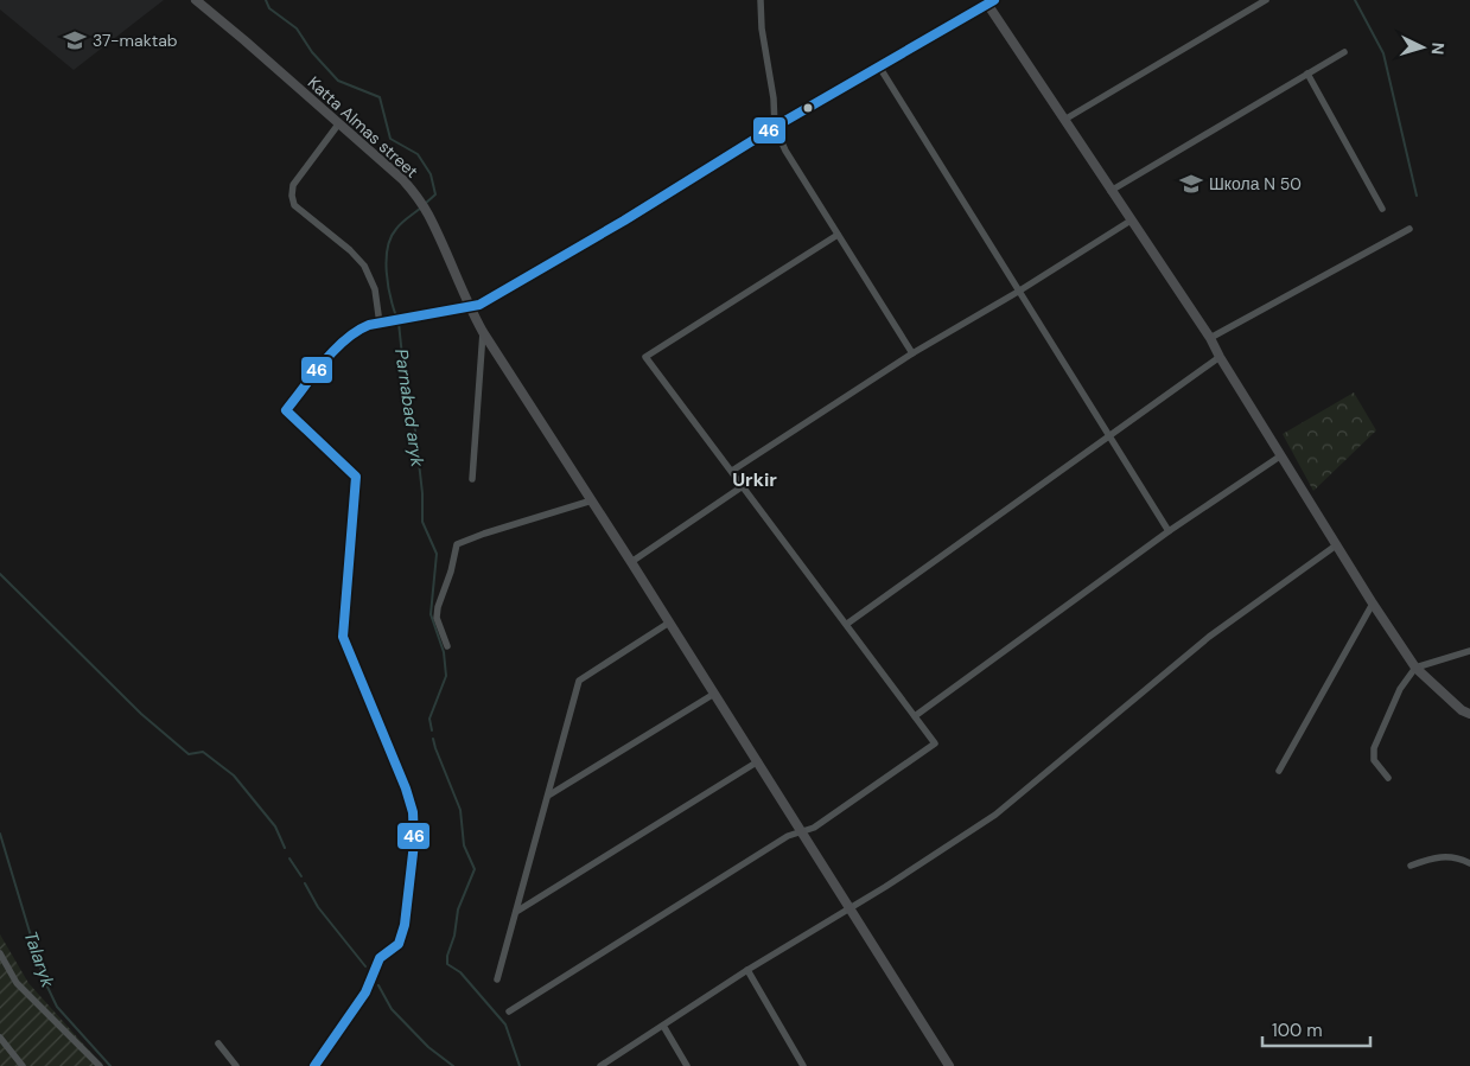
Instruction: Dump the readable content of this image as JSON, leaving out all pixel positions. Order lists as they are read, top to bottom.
{
  "streets": {
    "street": ["Katta Almas street"]
  },
  "districts": ["Urkir"],
  "water": ["Parnabad aryk", "Talaryk"],
  "places": {
    "school or university": ["37-maktab", "Школа N 50"]
  },
  "lines": ["transit line 46"],
  "scale_bar": "100 m",
  "north": "right"
}
